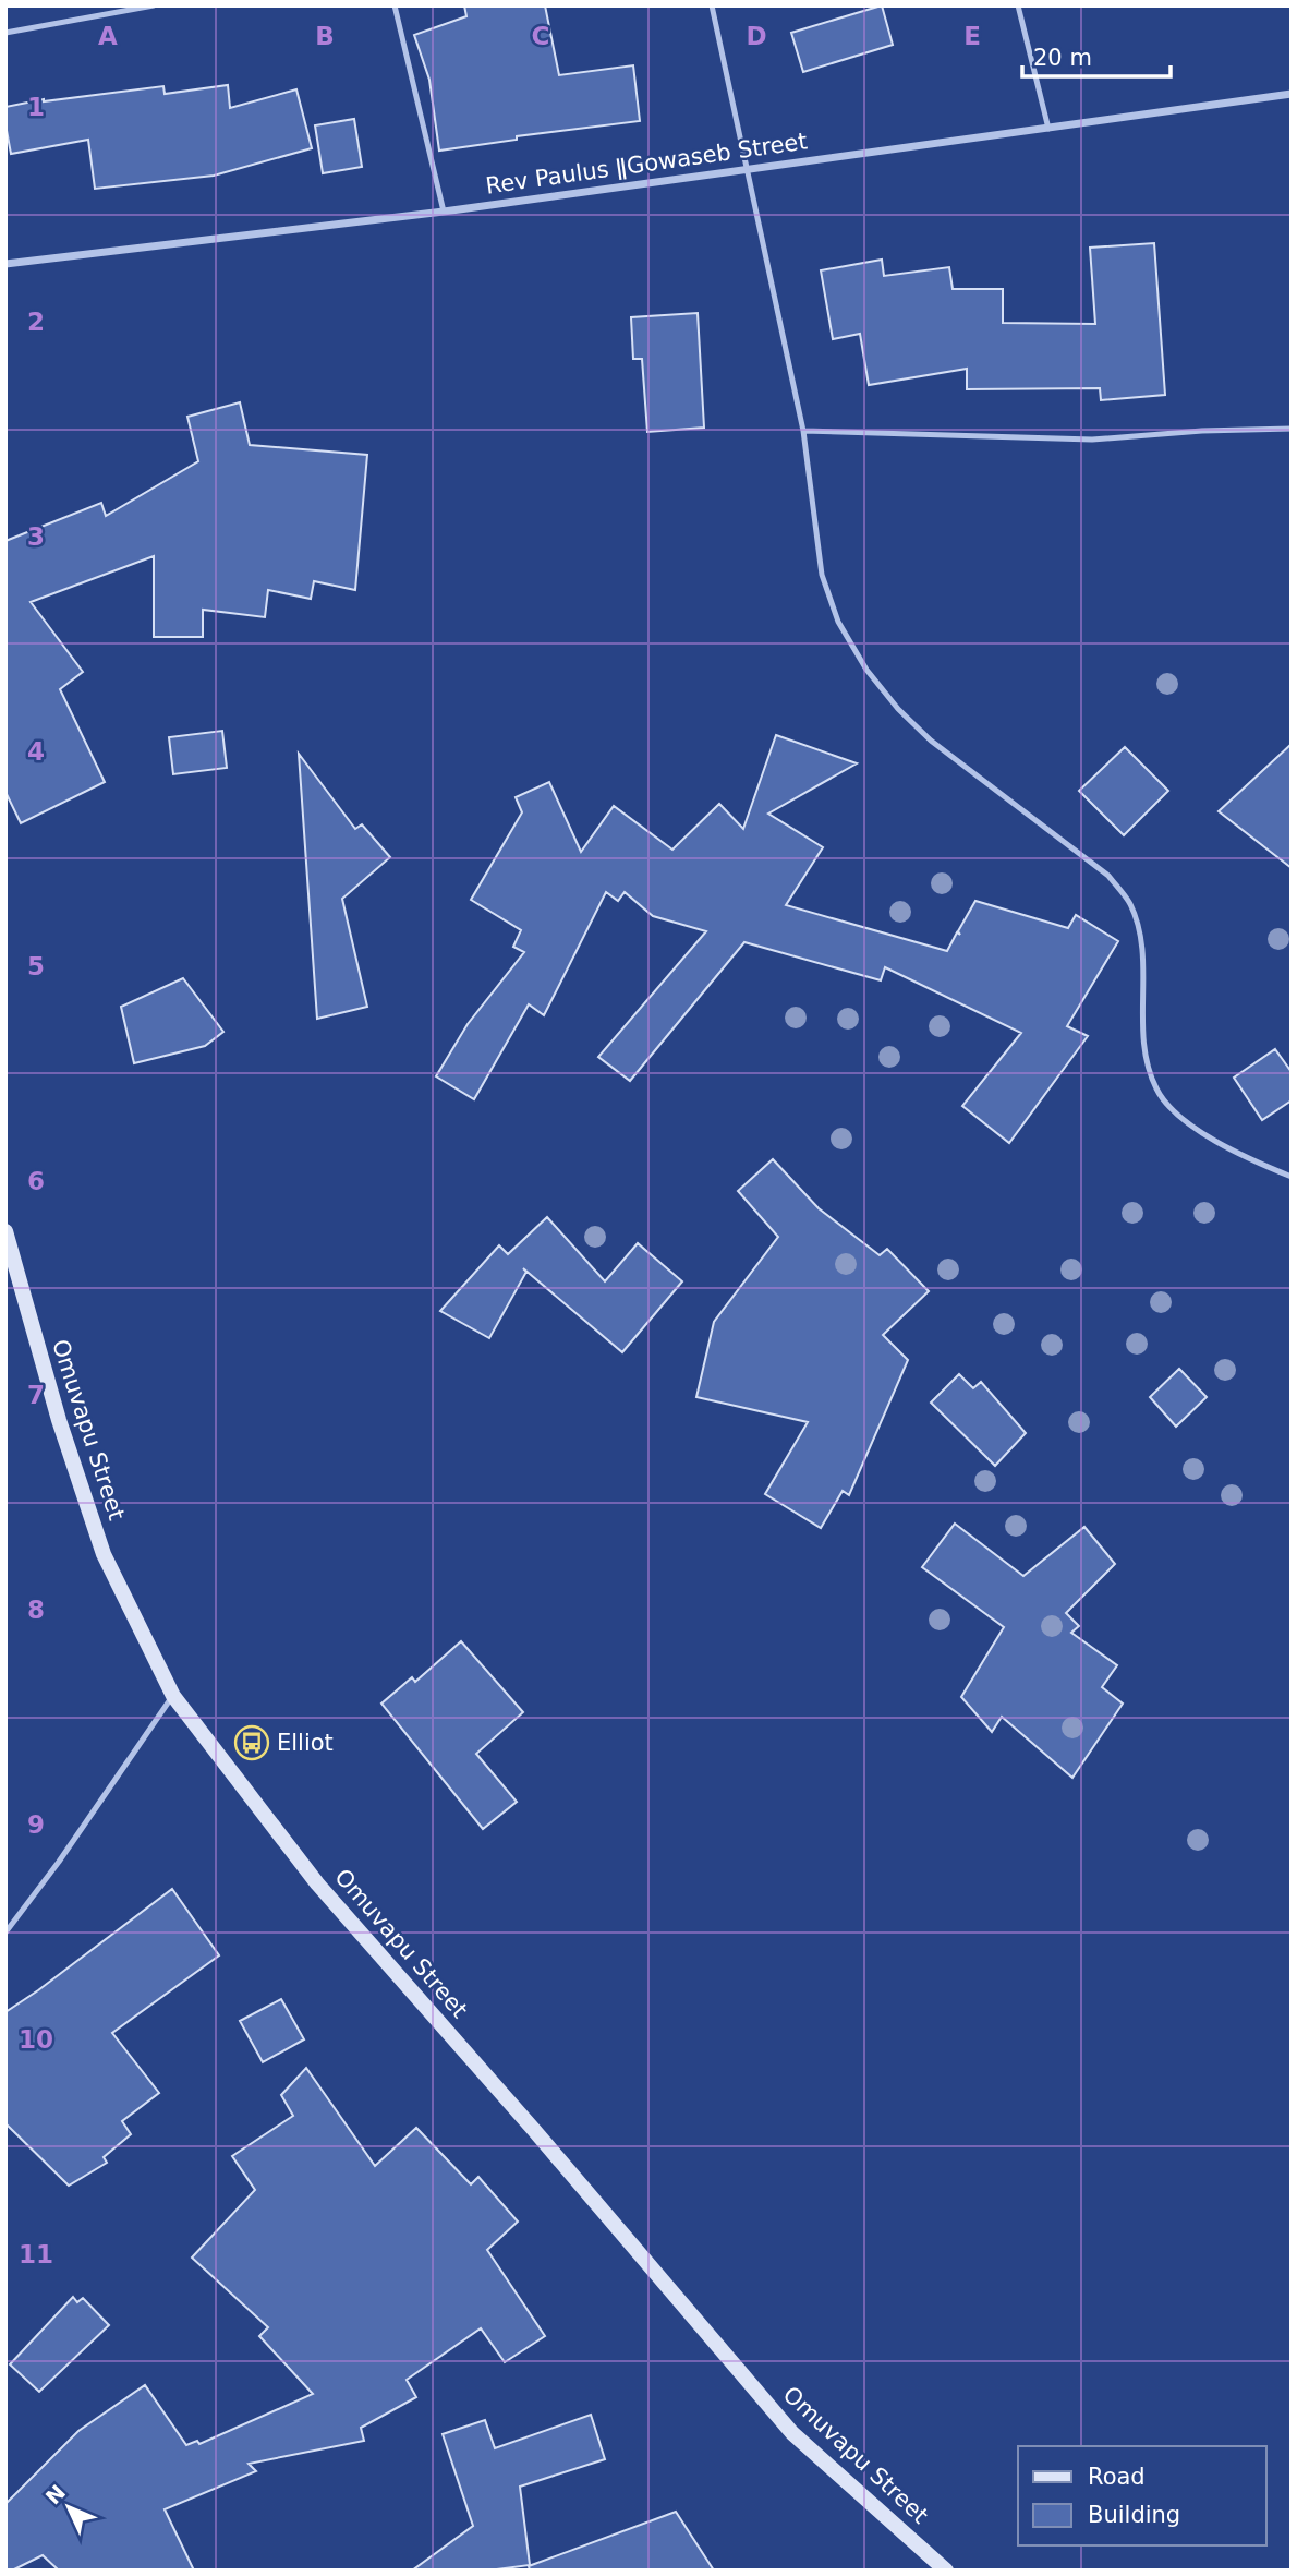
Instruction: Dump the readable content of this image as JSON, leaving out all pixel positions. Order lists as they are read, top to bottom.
{
  "streets": {
    "street": ["Rev Paulus ǁGowaseb Street", "Omuvapu Street"]
  },
  "places": {
    "bus stop": ["Elliot"]
  },
  "legend": ["Road", "Building"],
  "scale_bar": "20 m",
  "north": "top left",
  "grid": {
    "columns": [
      "A",
      "B",
      "C",
      "D",
      "E"
    ],
    "rows": [
      "1",
      "2",
      "3",
      "4",
      "5",
      "6",
      "7",
      "8",
      "9",
      "10",
      "11"
    ]
  }
}
